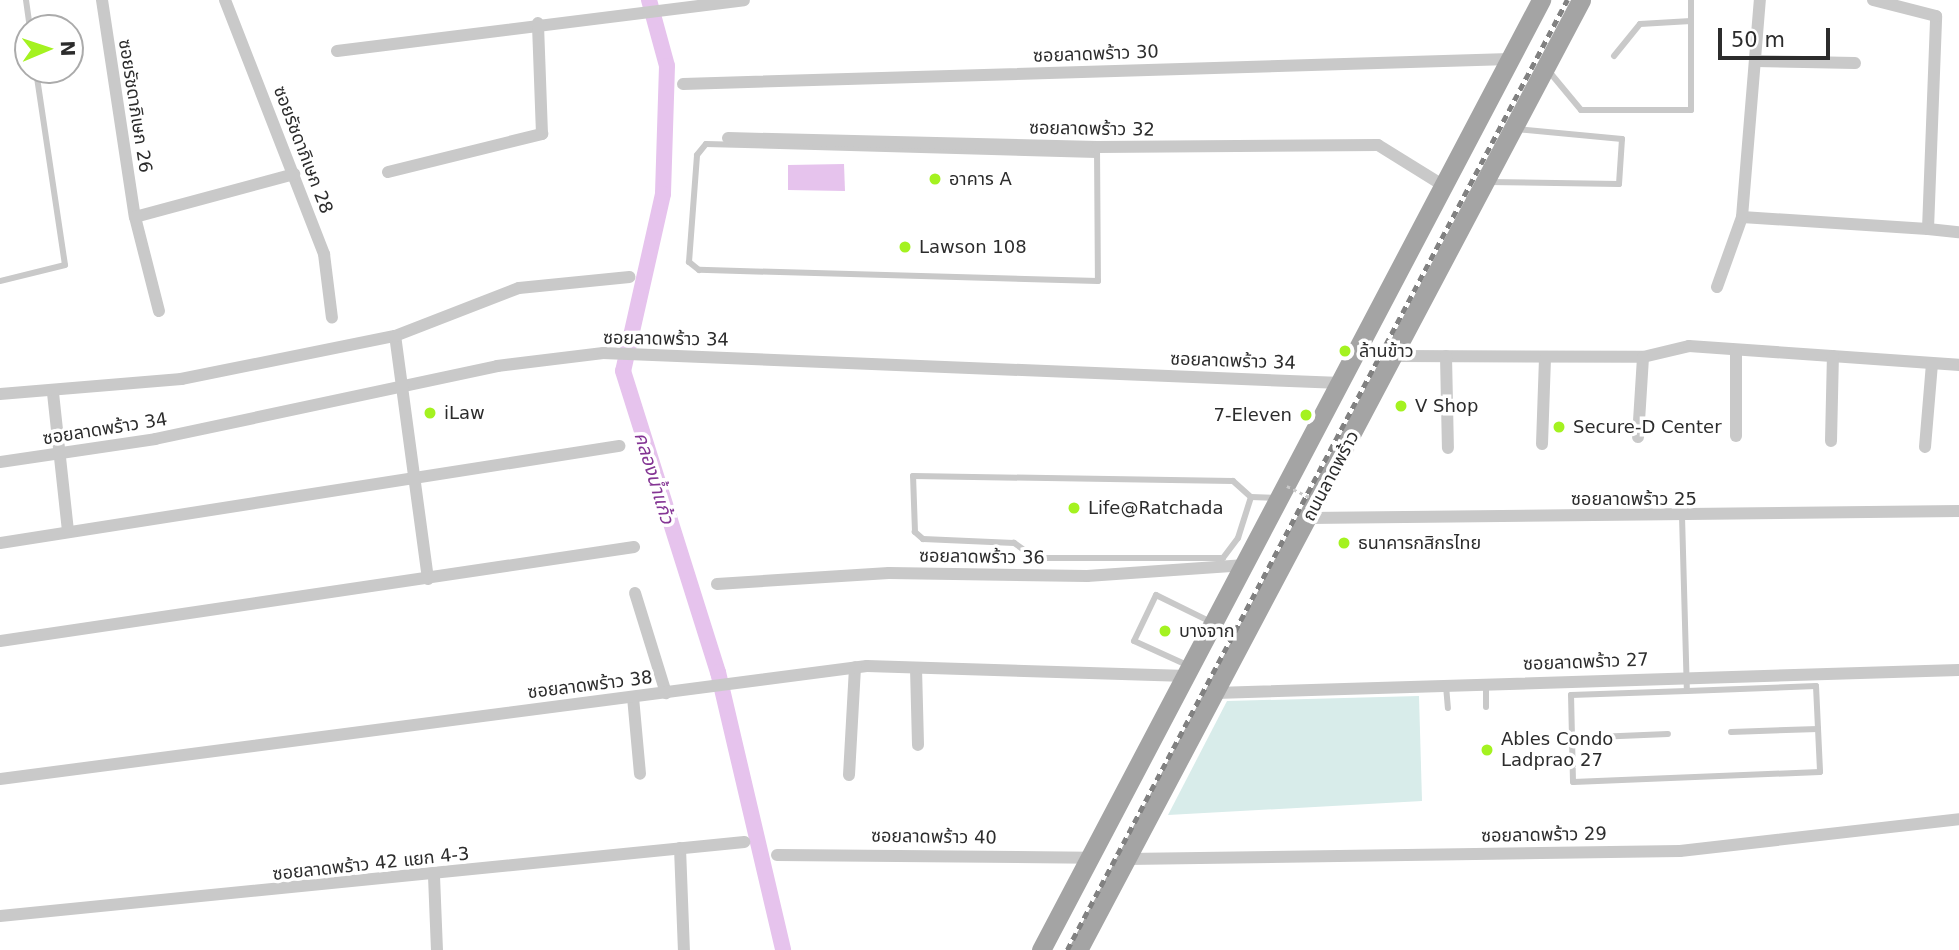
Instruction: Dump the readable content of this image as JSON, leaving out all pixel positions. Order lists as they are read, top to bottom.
{
  "streets": {
    "main road": ["ถนนลาดพร้าว"],
    "street": [
      "ซอยลาดพร้าว 30",
      "ซอยรัชดาภิเษก 26",
      "ซอยลาดพร้าว 32",
      "ซอยรัชดาภิเษก 28",
      "ซอยลาดพร้าว 34",
      "ซอยลาดพร้าว 25",
      "ซอยลาดพร้าว 36",
      "ซอยลาดพร้าว 27",
      "ซอยลาดพร้าว 38",
      "ซอยลาดพร้าว 29",
      "ซอยลาดพร้าว 40",
      "ซอยลาดพร้าว 42 แยก 4-3"
    ]
  },
  "crossings": [
    ["ซอยลาดพร้าว 30", "ถนนลาดพร้าว"],
    ["ซอยลาดพร้าว 32", "ถนนลาดพร้าว"],
    ["ซอยลาดพร้าว 34", "ถนนลาดพร้าว"],
    ["ถนนลาดพร้าว", "ซอยลาดพร้าว 25"],
    ["ถนนลาดพร้าว", "ซอยลาดพร้าว 36"],
    ["ถนนลาดพร้าว", "ซอยลาดพร้าว 27"],
    ["ถนนลาดพร้าว", "ซอยลาดพร้าว 38"],
    ["ถนนลาดพร้าว", "ซอยลาดพร้าว 29"],
    ["ถนนลาดพร้าว", "ซอยลาดพร้าว 40"]
  ],
  "water": ["คลองน้ำแก้ว"],
  "places": [
    "อาคาร A",
    "Lawson 108",
    "ล้านข้าว",
    "V Shop",
    "iLaw",
    "7-Eleven",
    "Secure-D Center",
    "Life@Ratchada",
    "ธนาคารกสิกรไทย",
    "บางจาก",
    "Ables Condo Ladprao 27"
  ],
  "scale_bar": "50 m",
  "north": "right"
}
